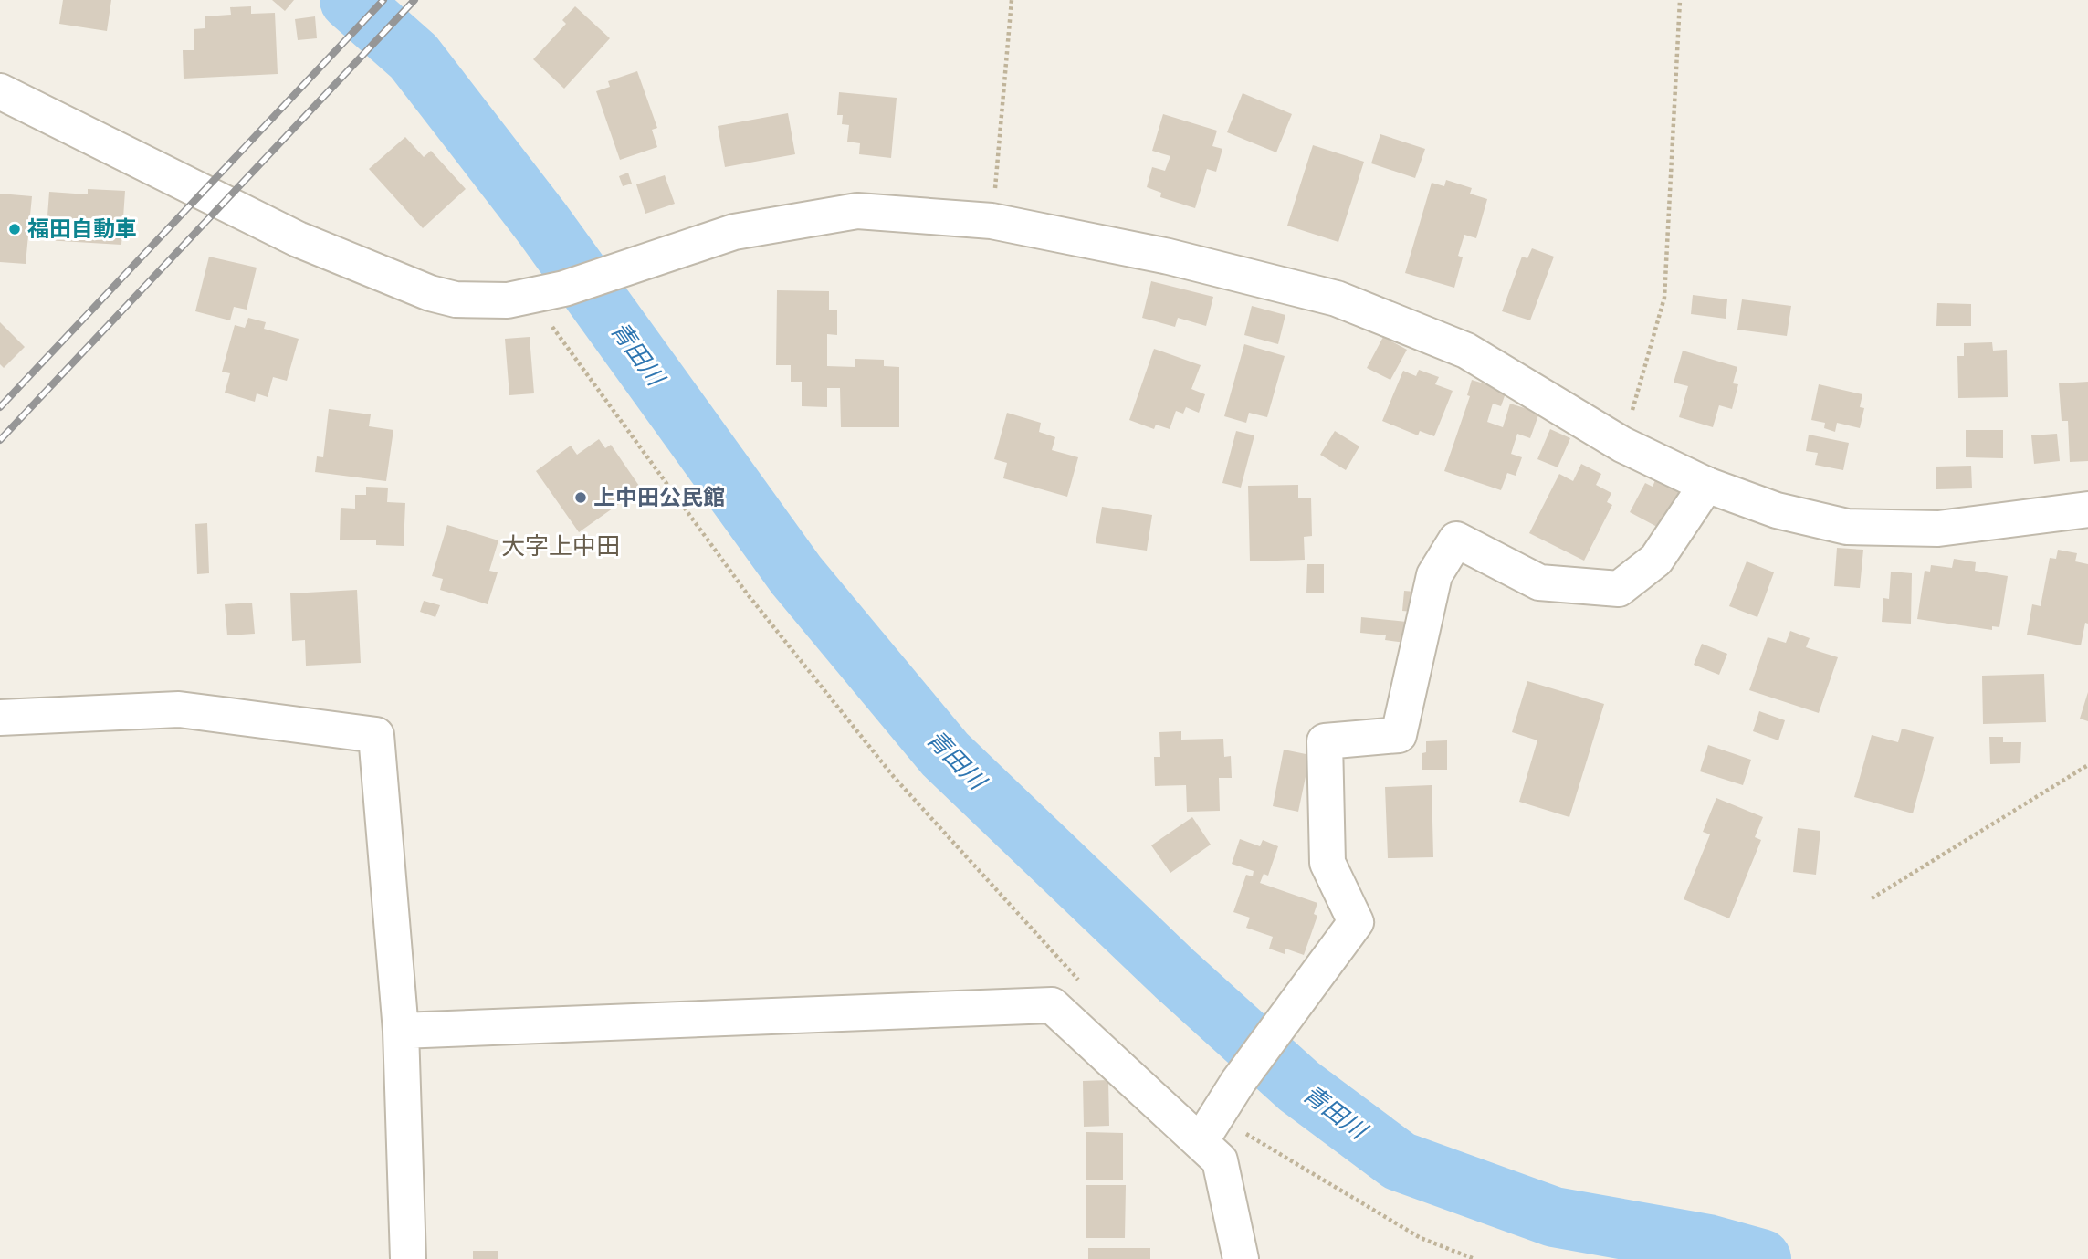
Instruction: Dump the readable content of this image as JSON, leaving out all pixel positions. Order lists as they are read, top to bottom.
{
  "districts": ["大字上中田"],
  "water": ["青田川"],
  "places": ["福田自動車", "上中田公民館"]
}
